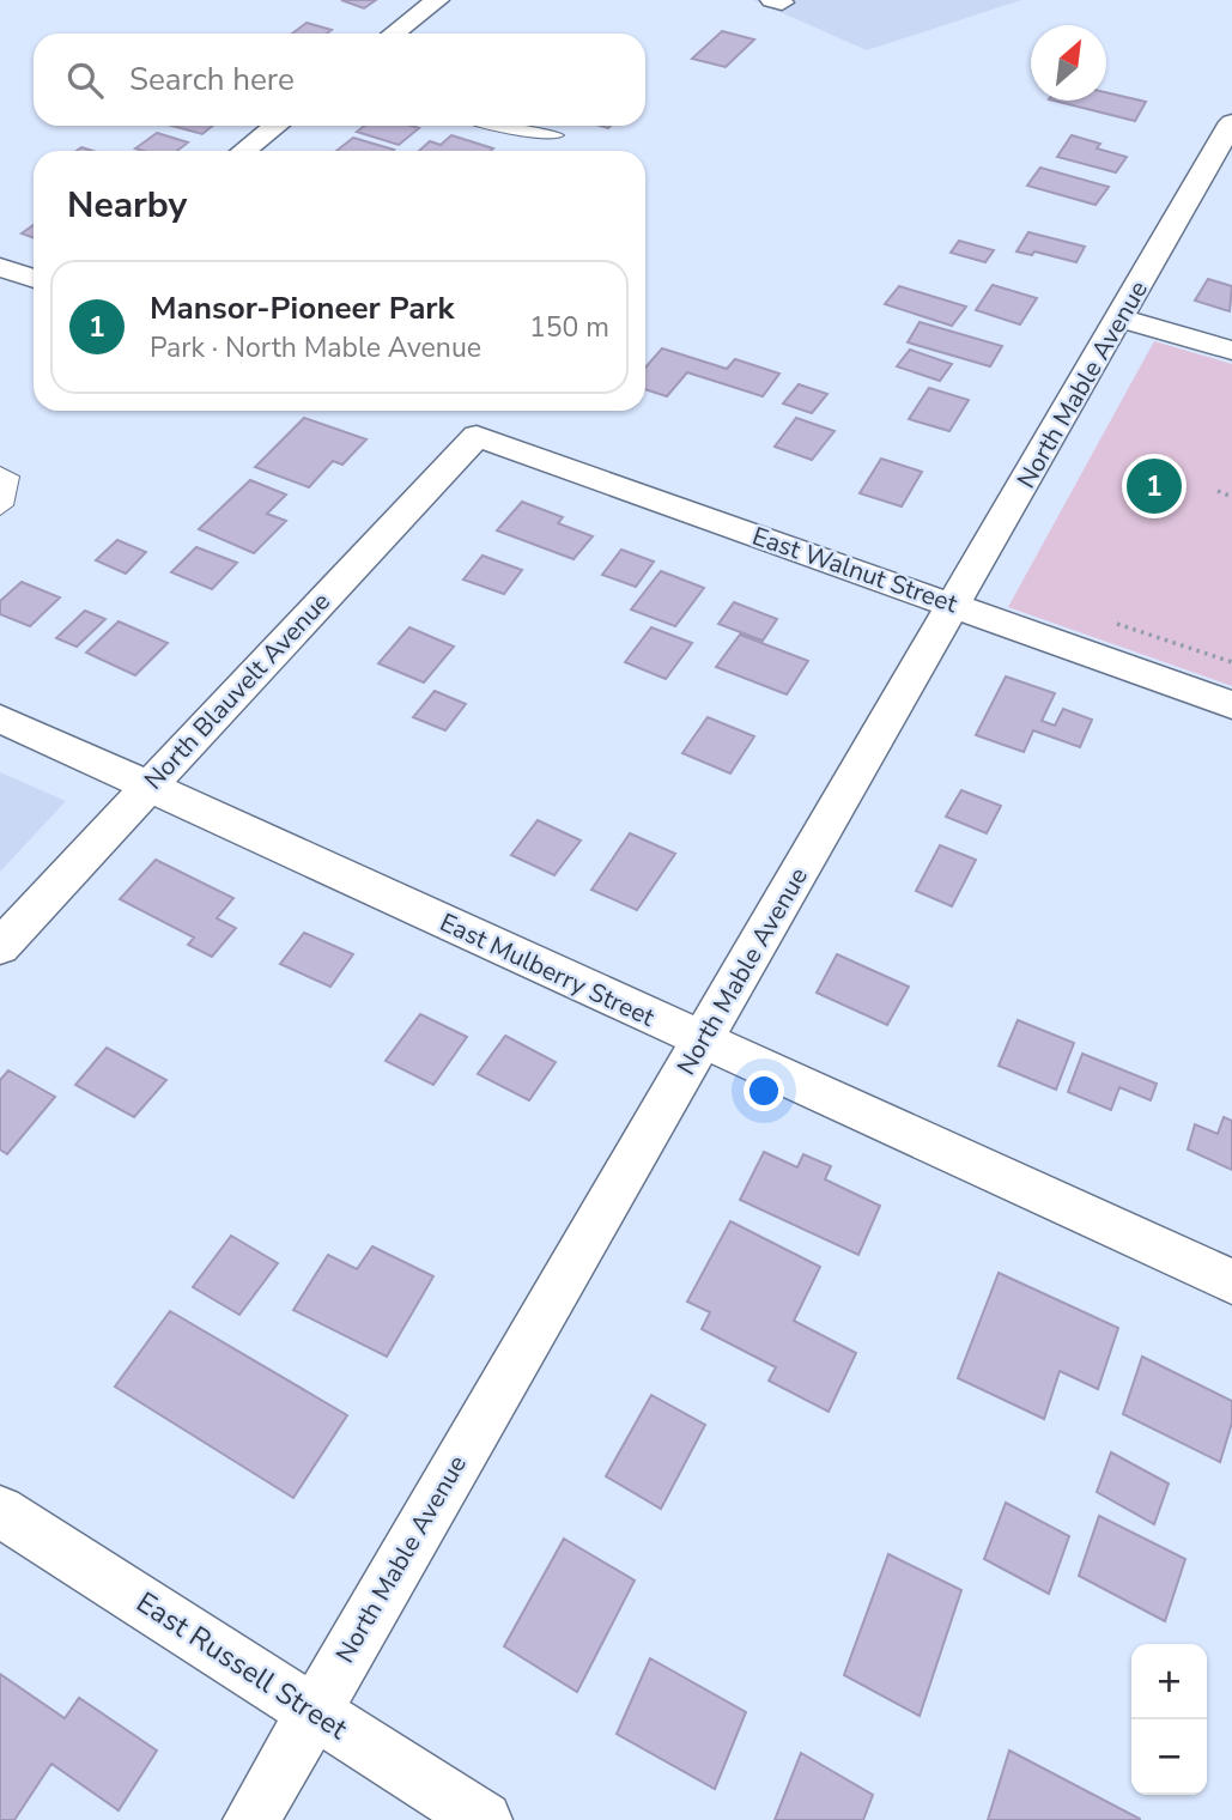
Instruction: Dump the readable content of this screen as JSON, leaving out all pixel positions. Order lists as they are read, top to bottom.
{
  "streets": {
    "street": [
      "North Mable Avenue",
      "East Walnut Street",
      "North Blauvelt Avenue",
      "East Mulberry Street",
      "East Russell Street"
    ]
  },
  "crossings": [
    ["North Mable Avenue", "East Walnut Street"],
    ["North Mable Avenue", "East Mulberry Street"],
    ["North Mable Avenue", "East Russell Street"],
    ["East Walnut Street", "North Blauvelt Avenue"],
    ["North Blauvelt Avenue", "East Mulberry Street"]
  ],
  "north": "top right",
  "page": {
    "search": "Search here",
    "heading": "Nearby",
    "list": [
      {
        "mark": "1",
        "name": "Mansor-Pioneer Park",
        "note": "Park · North Mable Avenue",
        "value": "150 m"
      }
    ],
    "pins": "1",
    "map_buttons": ["+", "−"]
  }
}
